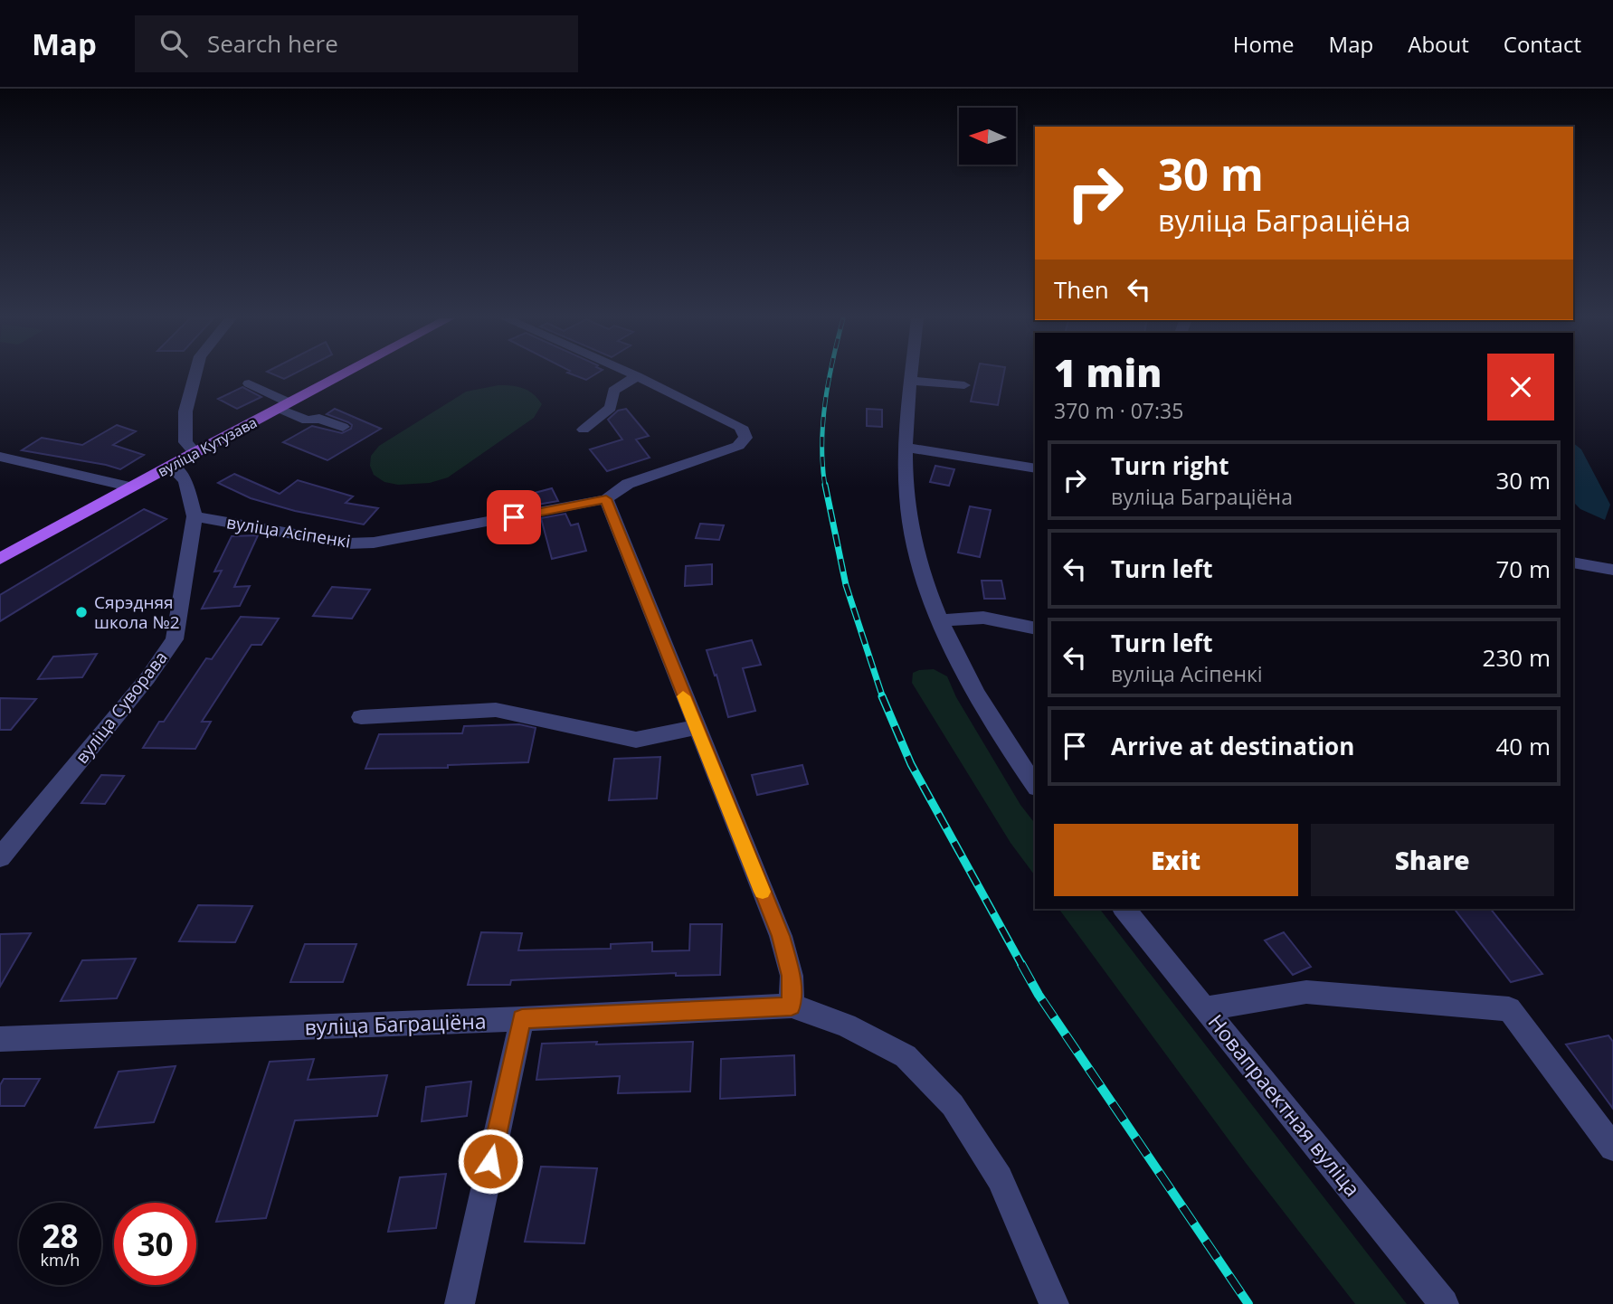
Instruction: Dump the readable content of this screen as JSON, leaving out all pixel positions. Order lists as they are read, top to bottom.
{
  "streets": {
    "main road": ["вуліца Кутузава"],
    "street": [
      "вуліца Асіпенкі",
      "вуліца Суворава",
      "вуліца Баграціёна",
      "Новапраектная вуліца"
    ]
  },
  "crossings": [
    ["вуліца Кутузава", "вуліца Суворава"],
    ["вуліца Асіпенкі", "вуліца Суворава"]
  ],
  "places": ["Сярэдняя школа №2"],
  "north": "left",
  "page": {
    "header": "Map",
    "search": "Search here",
    "nav": [
      "Home",
      "Map",
      "About",
      "Contact"
    ],
    "turn": ["30 m", "вуліца Баграціёна"],
    "then": "Then",
    "heading": ["1 min", "370 m · 07:35"],
    "list": [
      {
        "name": "Turn right",
        "note": "вуліца Баграціёна",
        "value": "30 m"
      },
      {
        "name": "Turn left",
        "value": "70 m"
      },
      {
        "name": "Turn left",
        "note": "вуліца Асіпенкі",
        "value": "230 m"
      },
      {
        "name": "Arrive at destination",
        "value": "40 m"
      }
    ],
    "buttons": ["Exit", "Share"],
    "speed": "28 km/h",
    "limit": "30"
  }
}
